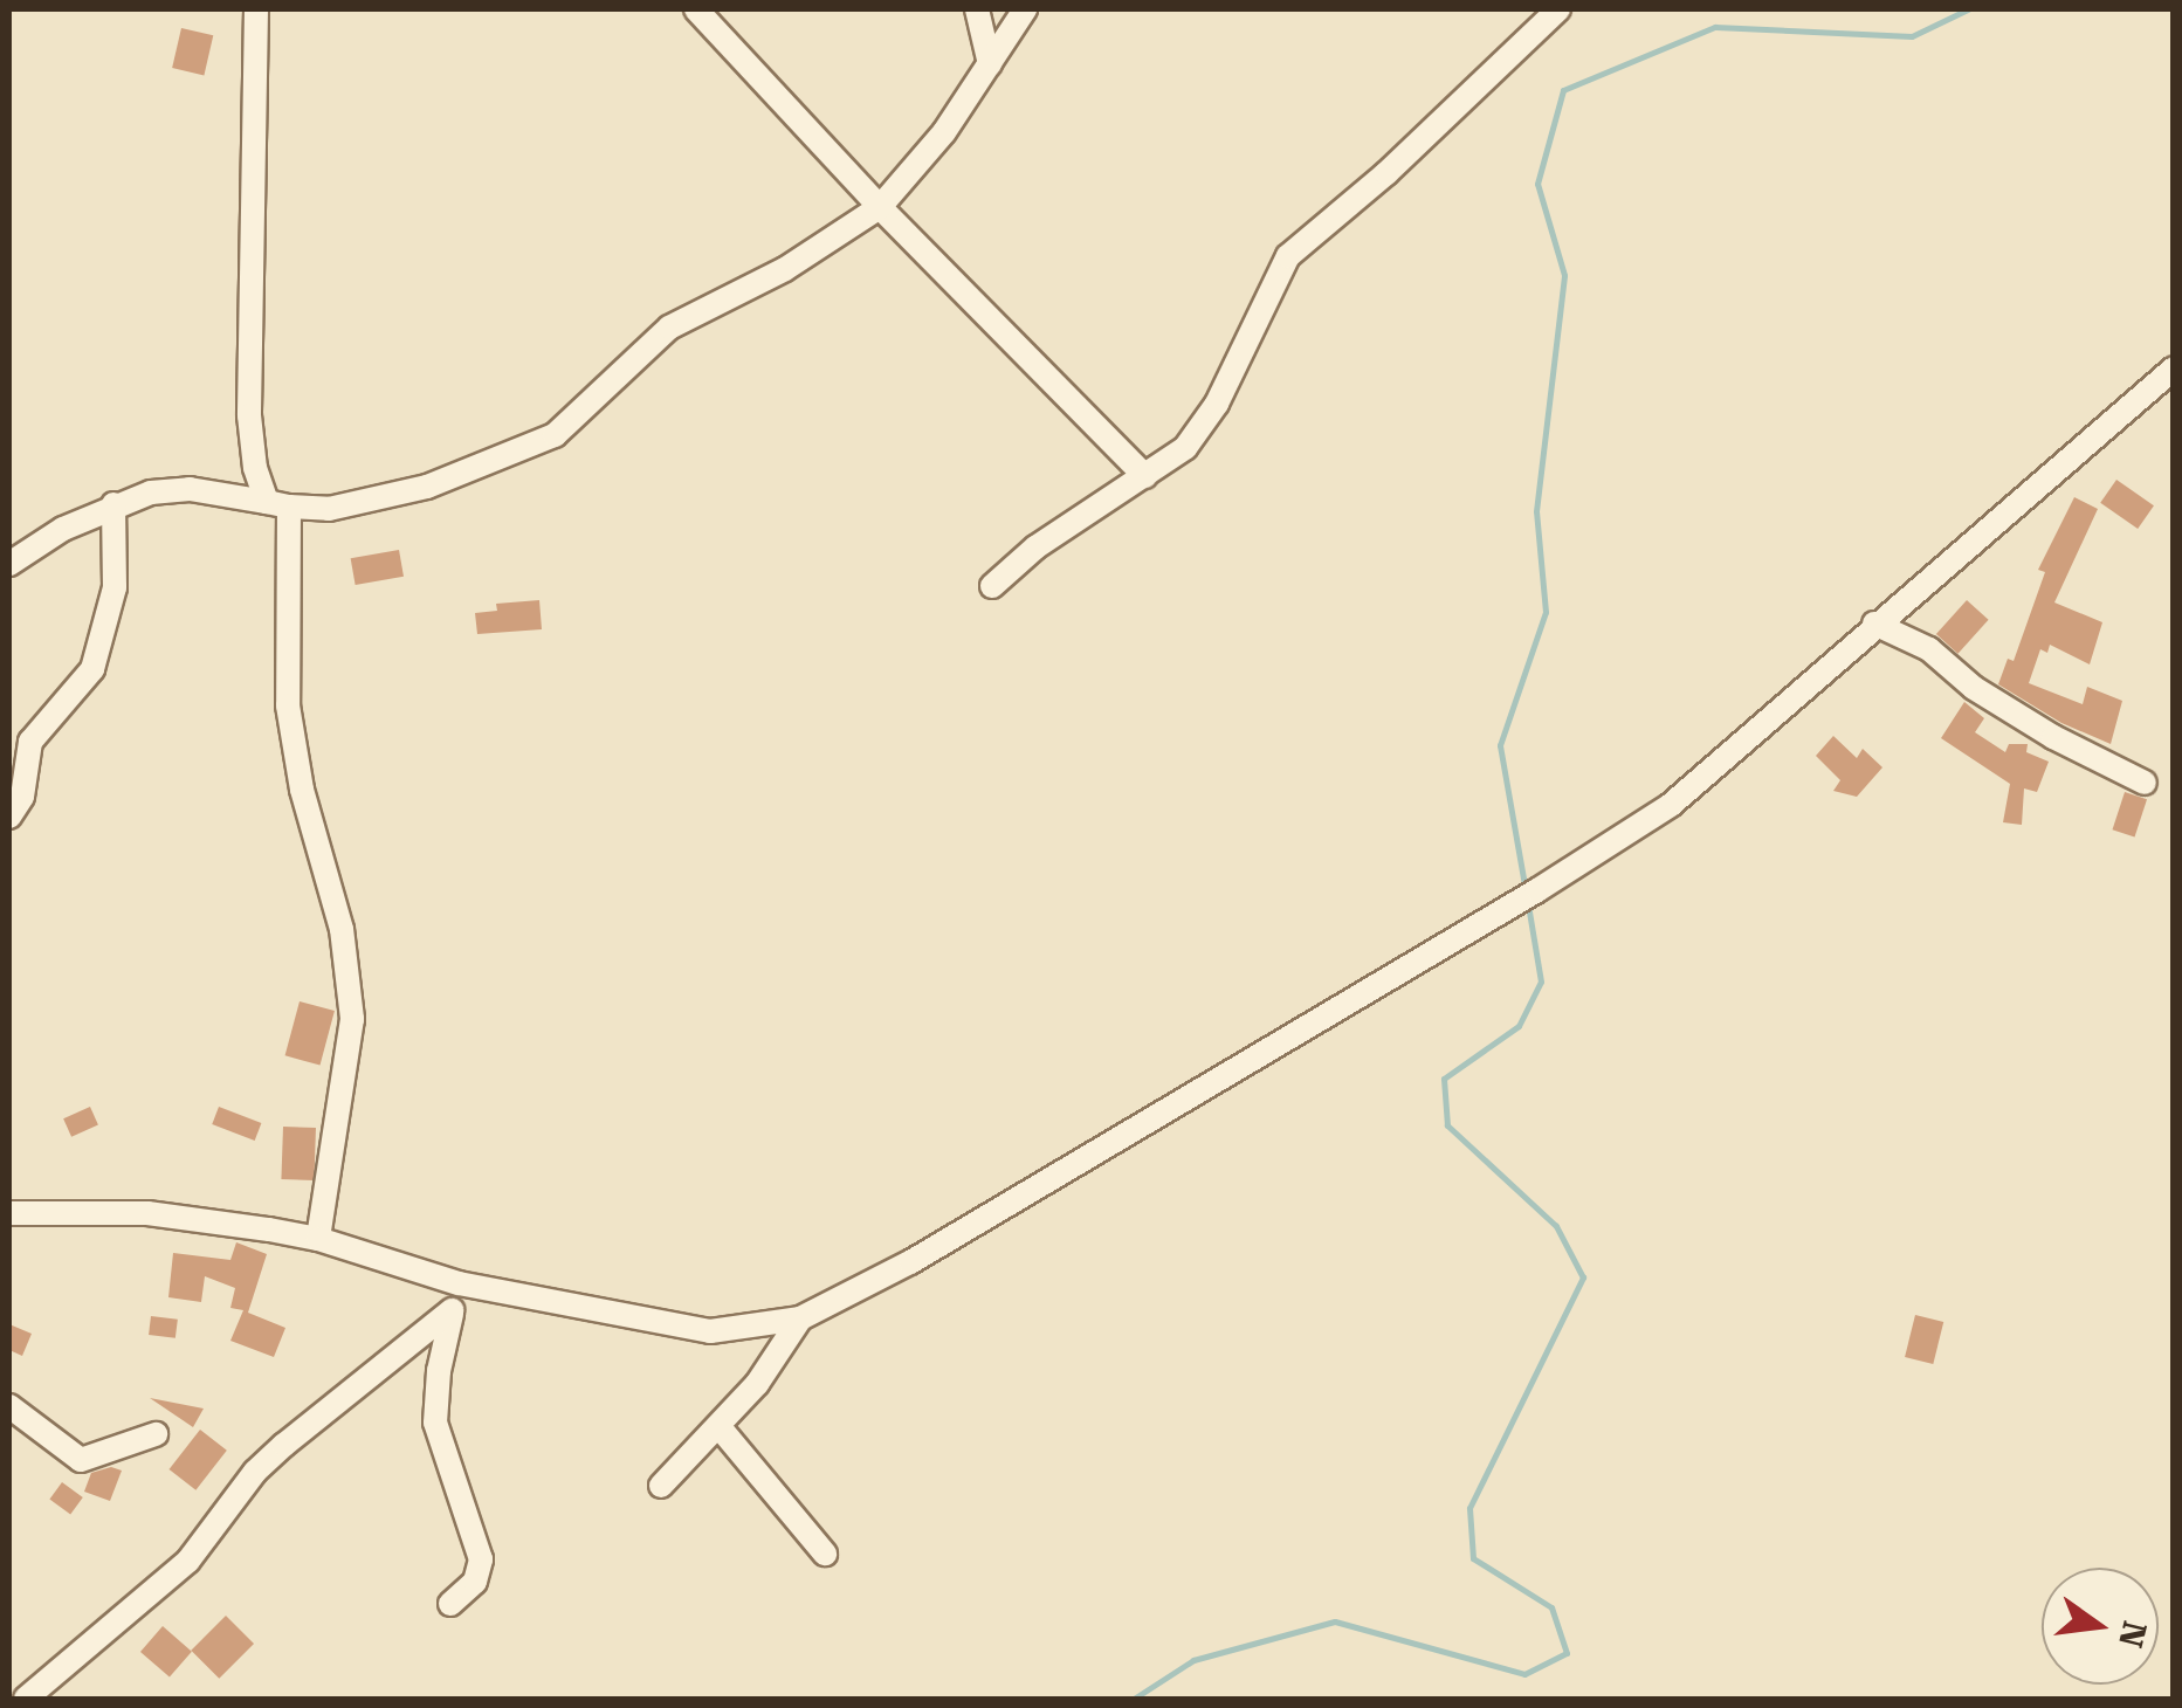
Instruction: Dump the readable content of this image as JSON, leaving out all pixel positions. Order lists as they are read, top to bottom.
{
  "north": "right"
}
